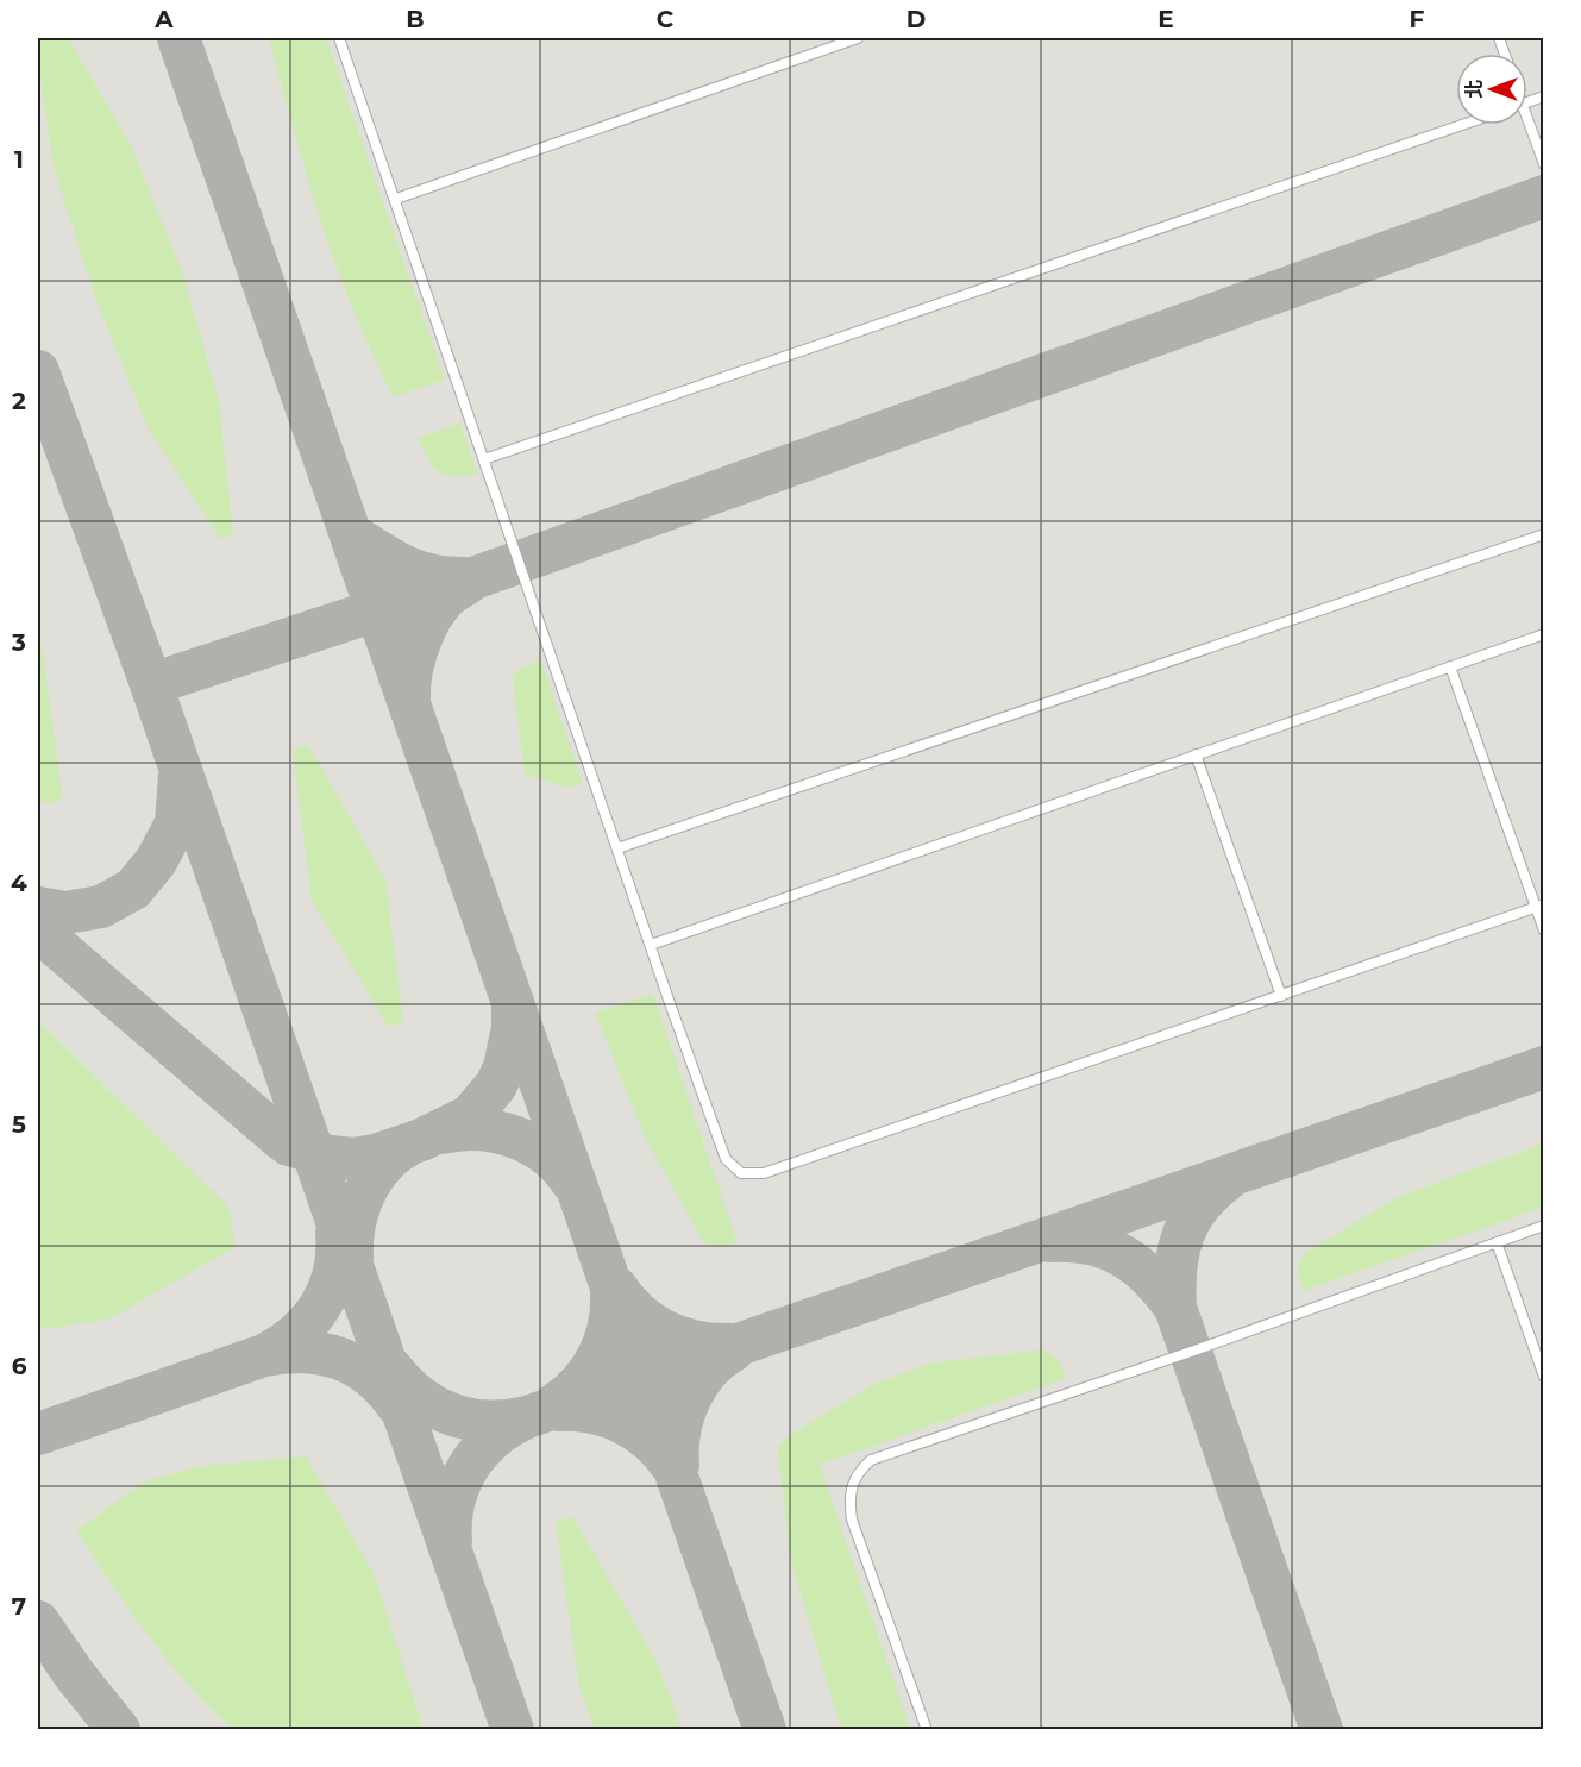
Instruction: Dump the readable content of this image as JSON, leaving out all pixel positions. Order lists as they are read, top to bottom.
{
  "north": "left",
  "grid": {
    "columns": [
      "A",
      "B",
      "C",
      "D",
      "E",
      "F"
    ],
    "rows": [
      "1",
      "2",
      "3",
      "4",
      "5",
      "6",
      "7"
    ]
  }
}
